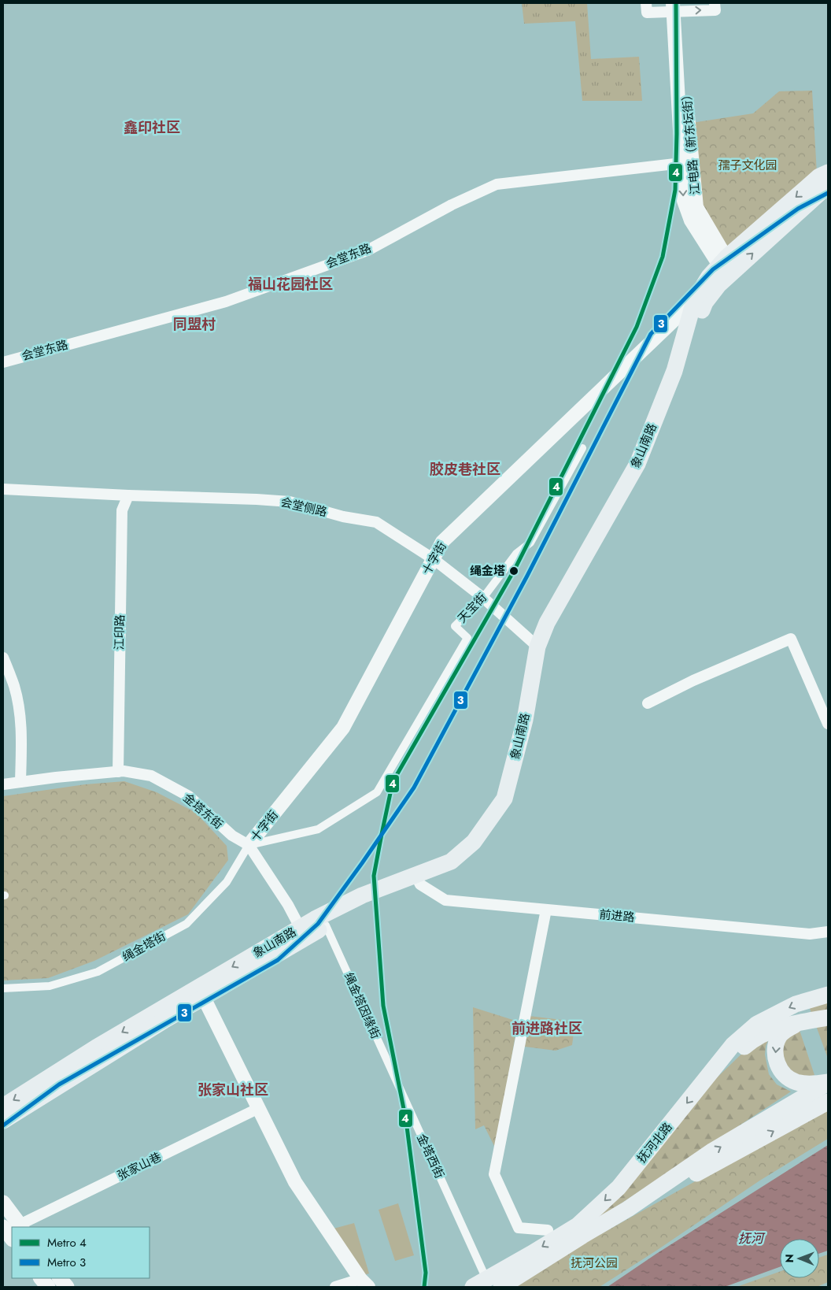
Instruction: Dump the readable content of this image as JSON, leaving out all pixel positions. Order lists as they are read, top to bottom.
{
  "streets": {
    "main road": ["象山南路", "抚河北路"],
    "street": [
      "江电路（新东坛街）",
      "会堂东路",
      "会堂侧路",
      "十字街",
      "天宝街",
      "江印路",
      "金塔东街",
      "前进路",
      "绳金塔街",
      "金塔西街",
      "张家山巷"
    ]
  },
  "crossings": [
    ["江电路（新东坛街）", "会堂东路"],
    ["江电路（新东坛街）", "象山南路"],
    ["象山南路", "会堂侧路"],
    ["象山南路", "十字街"],
    ["象山南路", "金塔东街"],
    ["象山南路", "前进路"],
    ["象山南路", "金塔西街"],
    ["会堂侧路", "十字街"],
    ["会堂侧路", "天宝街"],
    ["会堂侧路", "江印路"],
    ["十字街", "天宝街"],
    ["十字街", "金塔东街"],
    ["十字街", "绳金塔街"],
    ["天宝街", "金塔东街"],
    ["天宝街", "绳金塔街"],
    ["江印路", "金塔东街"],
    ["金塔东街", "绳金塔街"],
    ["抚河北路", "金塔西街"]
  ],
  "districts": [
    "鑫印社区",
    "福山花园社区",
    "同盟村",
    "胶皮巷社区",
    "前进路社区",
    "张家山社区"
  ],
  "water": ["抚河"],
  "parks": ["孺子文化园", "抚河公园"],
  "places": ["绳金塔"],
  "lines": ["metro line 4", "metro line 3"],
  "legend": ["Metro 4", "Metro 3"],
  "north": "left"
}
